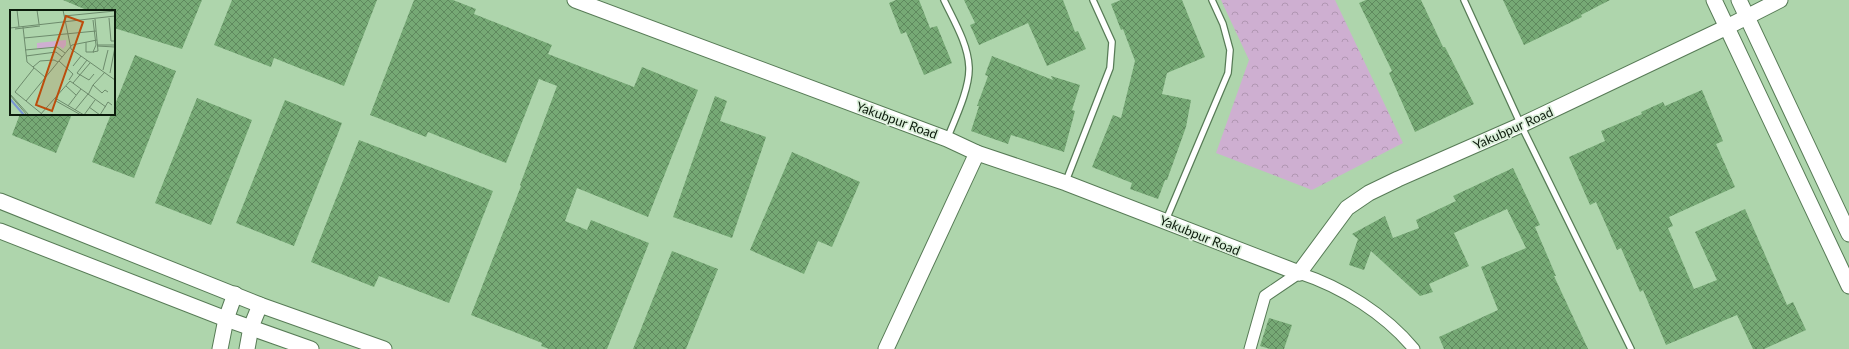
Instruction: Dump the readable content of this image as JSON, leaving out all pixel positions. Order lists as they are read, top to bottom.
{
  "streets": {
    "street": ["Yakubpur Road"]
  }
}
